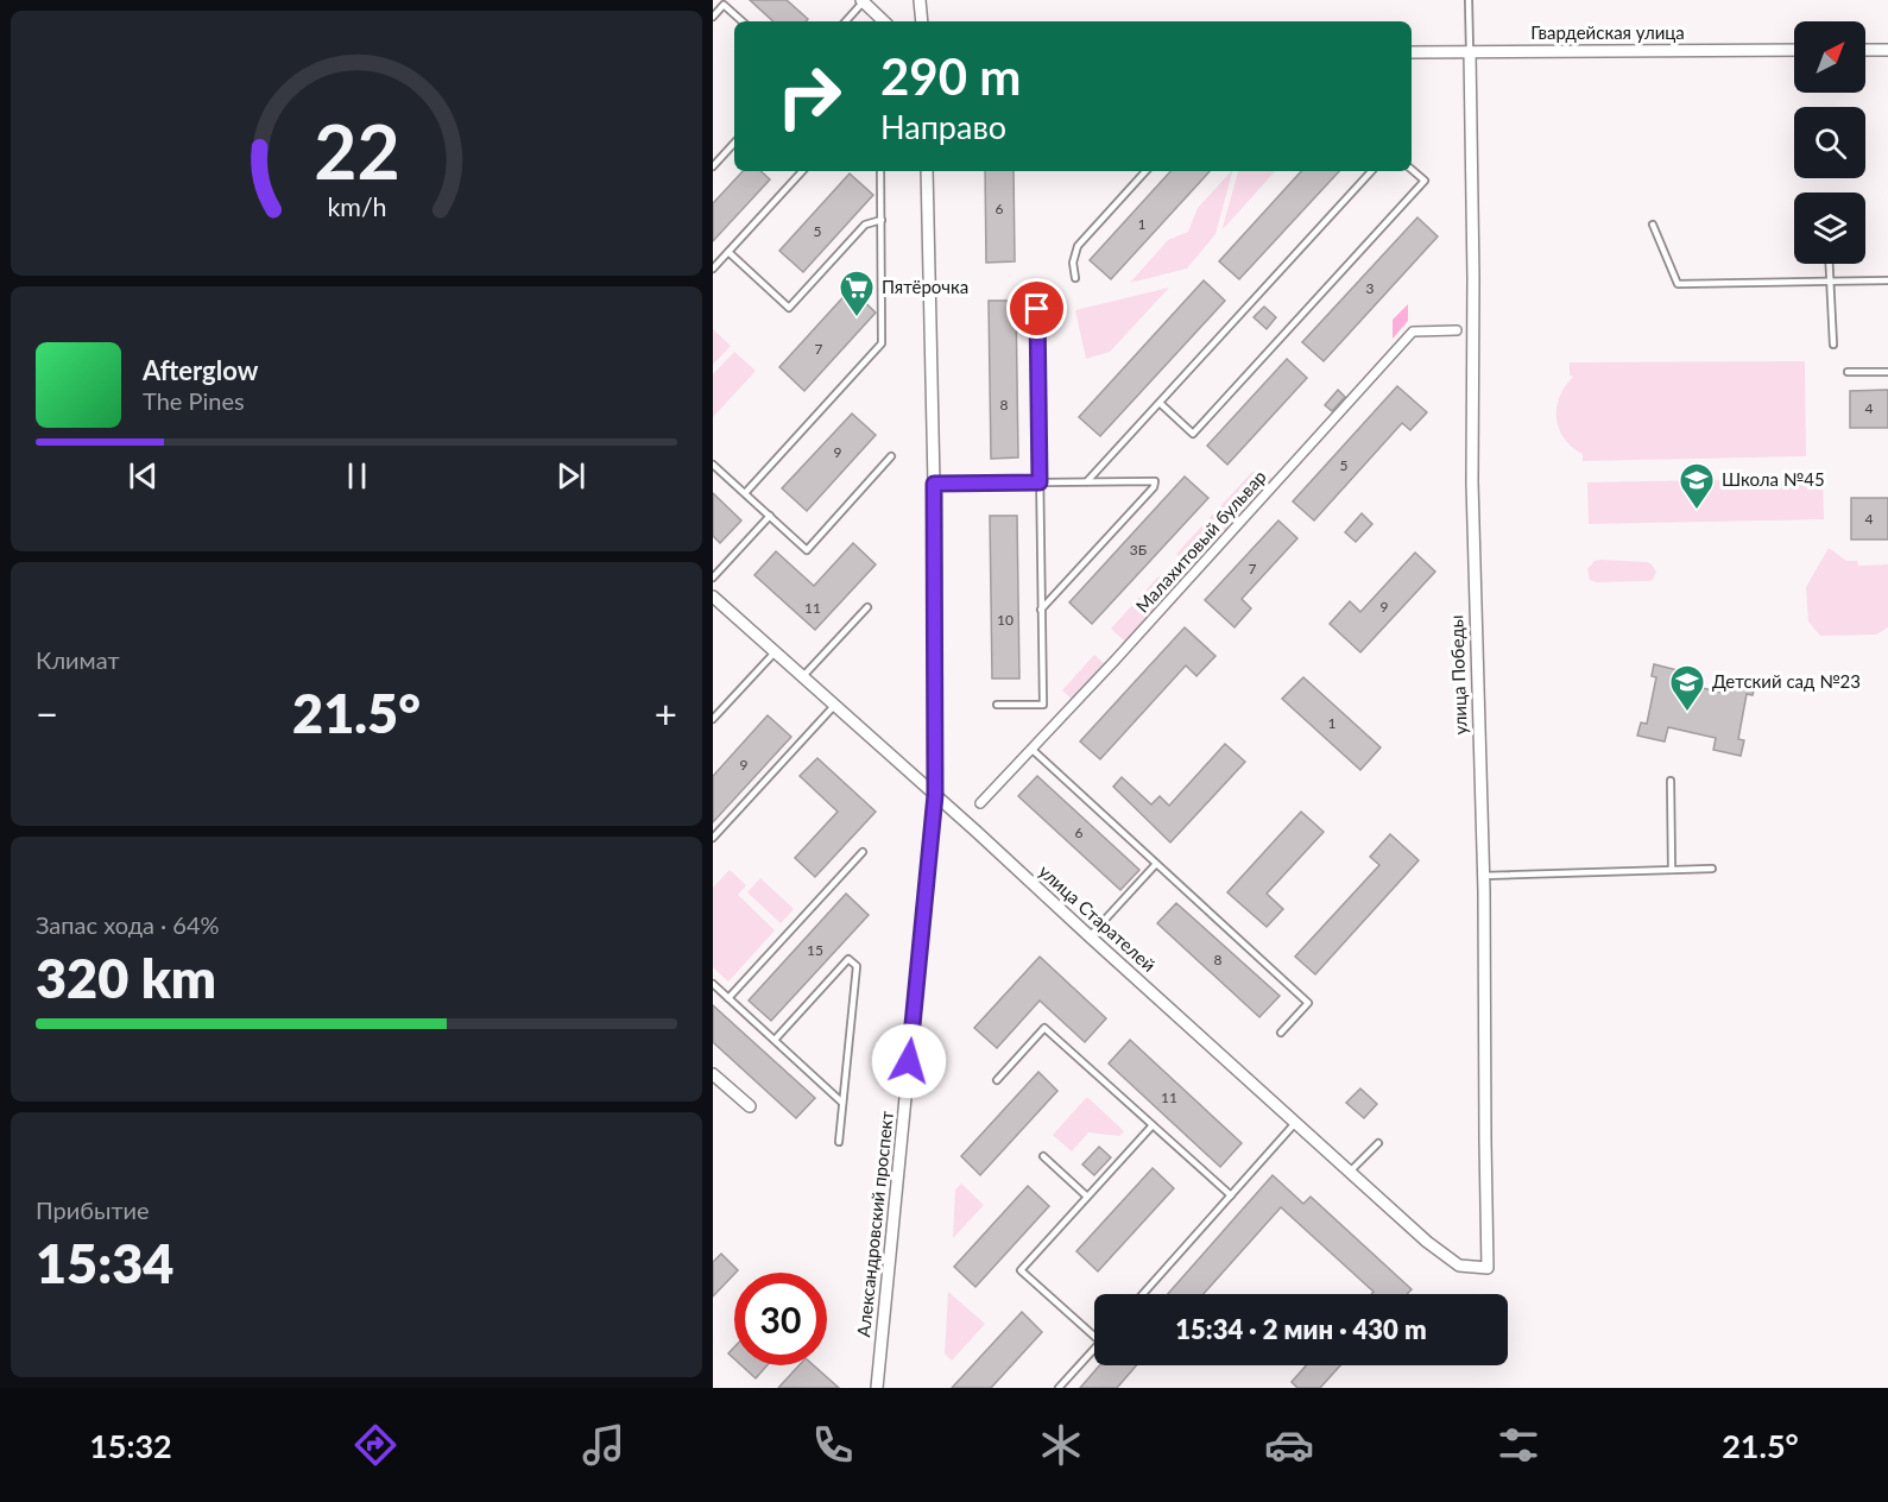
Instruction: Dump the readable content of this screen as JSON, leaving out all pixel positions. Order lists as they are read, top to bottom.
{
  "streets": {
    "street": [
      "Гвардейская улица",
      "Малахитовый бульвар",
      "улица Победы",
      "улица Старателей",
      "Александровский проспект"
    ]
  },
  "crossings": [
    ["Гвардейская улица", "улица Победы"],
    ["улица Победы", "улица Старателей"],
    ["улица Старателей", "Александровский проспект"]
  ],
  "places": {
    "supermarket": ["Пятёрочка"],
    "school or university": ["Школа №45", "Детский сад №23"]
  },
  "house_numbers": [
    "6",
    "1",
    "5",
    "3",
    "7",
    "8",
    "4",
    "9",
    "5",
    "4",
    "3Б",
    "7",
    "9",
    "11",
    "10",
    "1",
    "9",
    "6",
    "15",
    "8",
    "11"
  ],
  "north": "top right",
  "page": {
    "turn": ["290 m", "Направо"],
    "song": ["Afterglow", "The Pines"],
    "tile": [
      "Климат",
      ["Запас хода · 64%", "320 km"],
      ["Прибытие", "15:34"]
    ],
    "heat": ["−", "21.5°", "+"],
    "limit": "30",
    "trip": "15:34 · 2 мин · 430 m",
    "tabs": ["15:32", "21.5°"],
    "gauge": ["22", "km/h"]
  }
}
